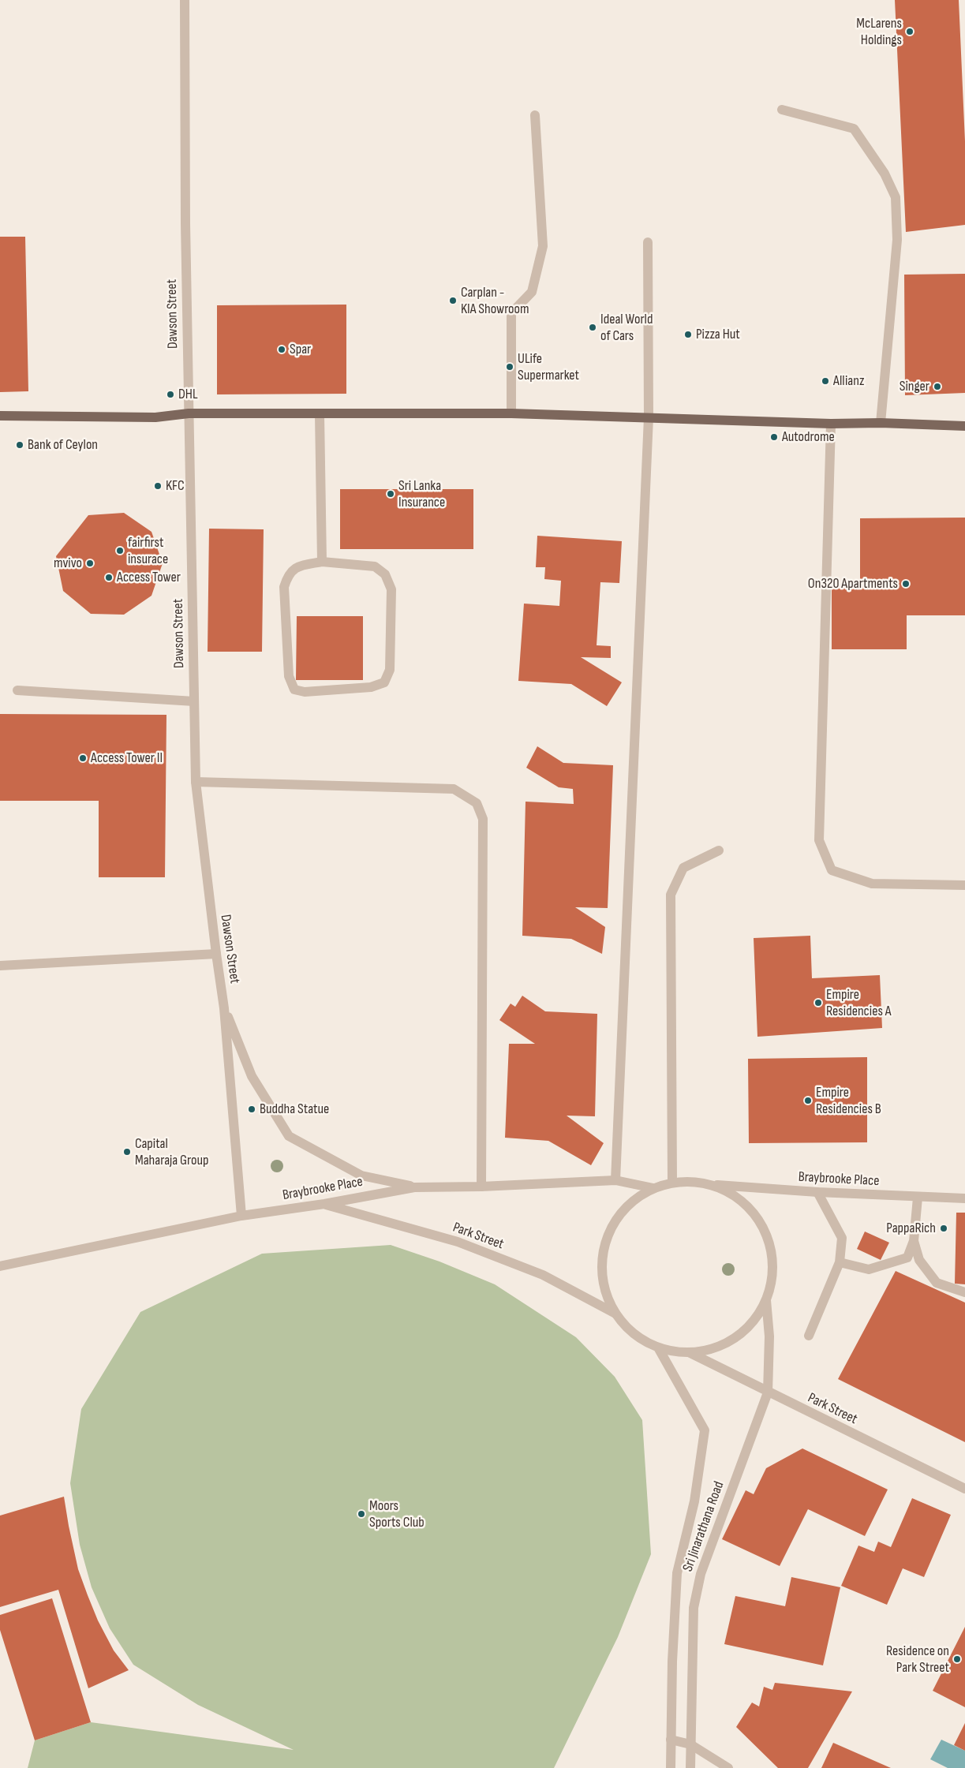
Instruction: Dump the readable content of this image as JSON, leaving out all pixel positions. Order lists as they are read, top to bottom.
{
  "streets": {
    "street": [
      "Dawson Street",
      "Braybrooke Place",
      "Park Street",
      "Sri Jinarathana Road"
    ]
  },
  "crossings": [
    ["Dawson Street", "Braybrooke Place"],
    ["Braybrooke Place", "Park Street"],
    ["Park Street", "Sri Jinarathana Road"]
  ],
  "places": [
    "McLarens Holdings",
    "Carplan - KIA Showroom",
    "Ideal World of Cars",
    "Pizza Hut",
    "Spar",
    "ULife Supermarket",
    "Allianz",
    "Singer",
    "DHL",
    "Autodrome",
    "Bank of Ceylon",
    "KFC",
    "Sri Lanka Insurance",
    "fairfirst insurace",
    "mvivo",
    "Access Tower",
    "On320 Apartments",
    "Access Tower II",
    "Empire Residencies A",
    "Empire Residencies B",
    "Buddha Statue",
    "Capital Maharaja Group",
    "PappaRich",
    "Moors Sports Club",
    "Residence on Park Street"
  ]
}
